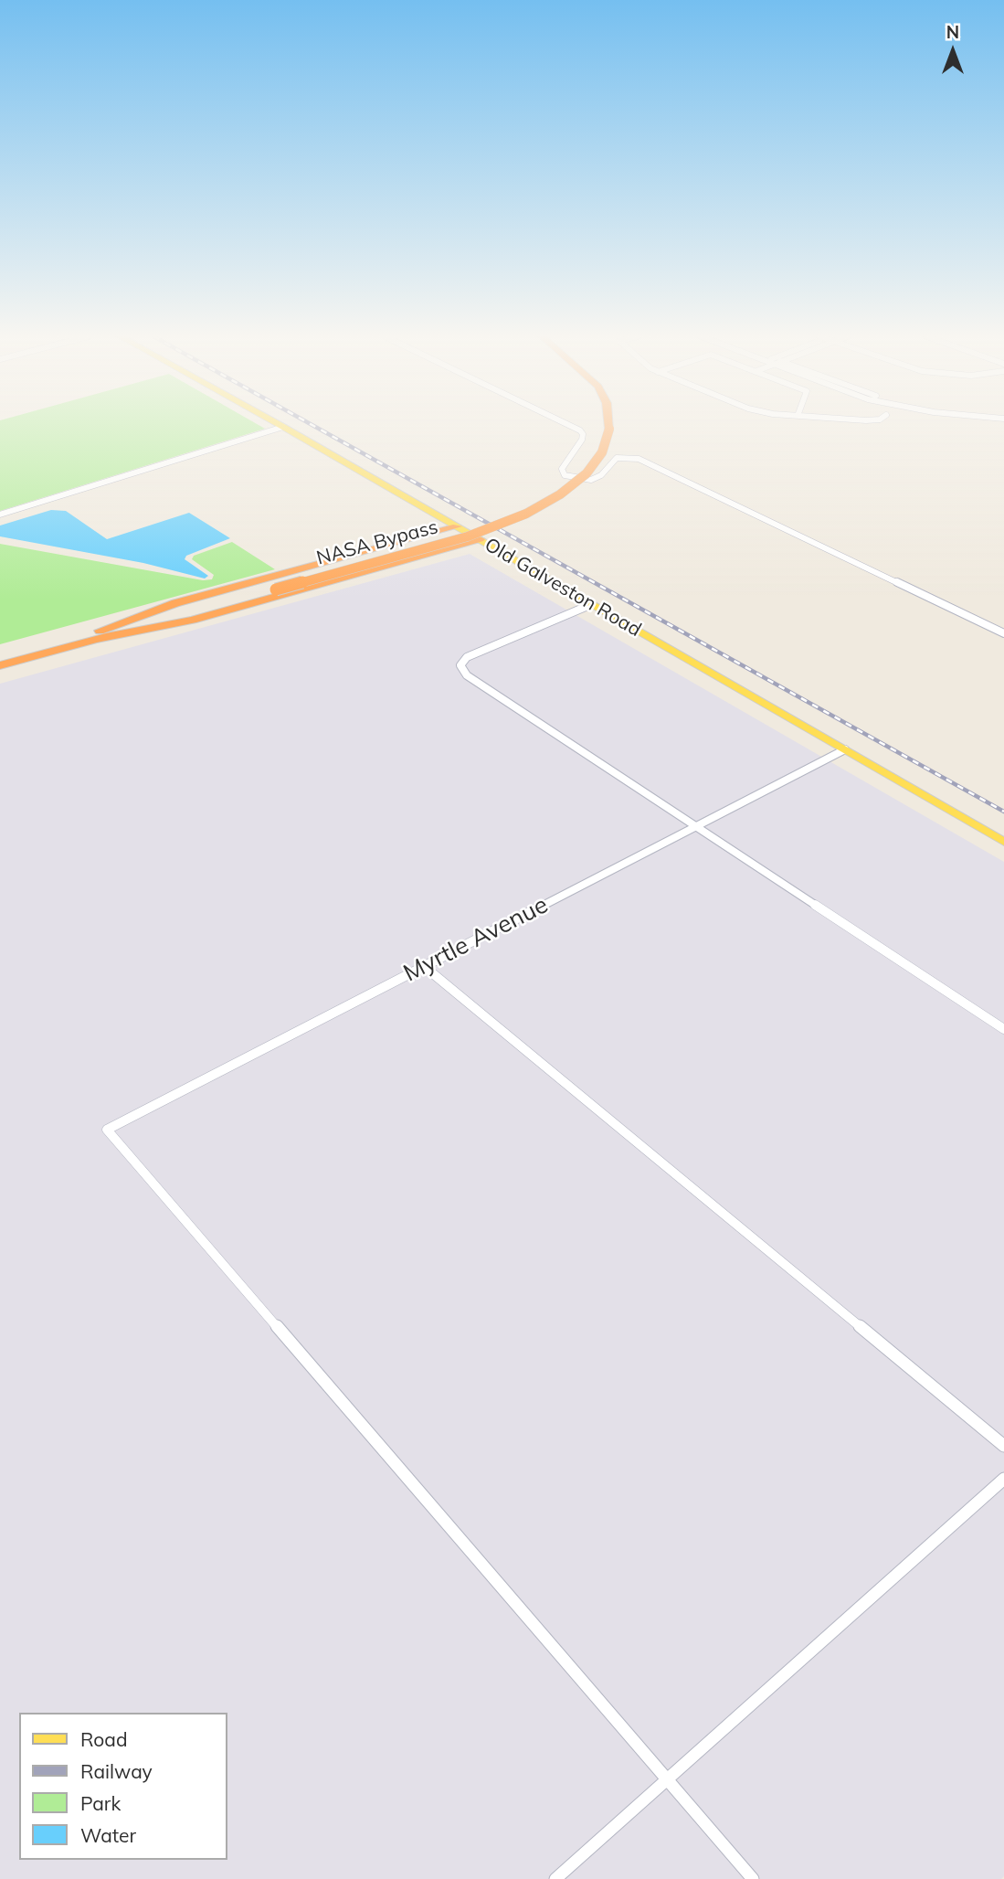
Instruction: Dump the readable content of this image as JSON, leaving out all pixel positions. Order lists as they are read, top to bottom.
{
  "streets": {
    "highway": ["NASA Bypass"],
    "main road": ["Old Galveston Road"],
    "street": ["Myrtle Avenue"]
  },
  "crossings": [
    ["Old Galveston Road", "Myrtle Avenue"]
  ],
  "legend": [
    "Road",
    "Railway",
    "Park",
    "Water"
  ],
  "north": "top"
}
